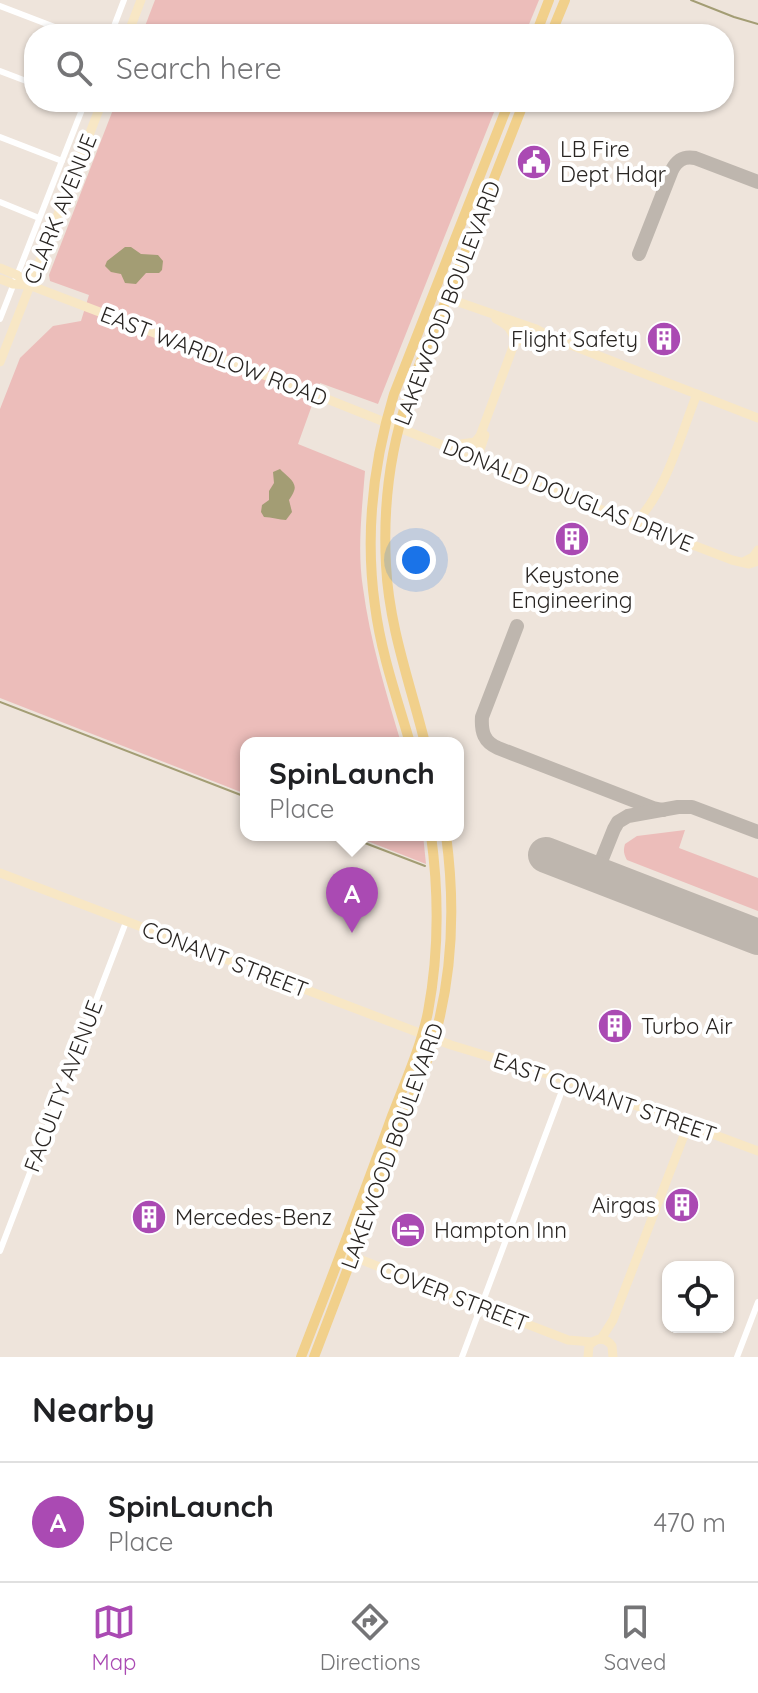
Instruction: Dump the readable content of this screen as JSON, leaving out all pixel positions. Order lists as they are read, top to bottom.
{
  "streets": {
    "main road": ["LAKEWOOD BOULEVARD"],
    "street": [
      "CLARK AVENUE",
      "EAST WARDLOW ROAD",
      "DONALD DOUGLAS DRIVE",
      "CONANT STREET",
      "FACULTY AVENUE",
      "EAST CONANT STREET",
      "COVER STREET"
    ]
  },
  "crossings": [
    ["CLARK AVENUE", "EAST WARDLOW ROAD"],
    ["LAKEWOOD BOULEVARD", "EAST WARDLOW ROAD"],
    ["LAKEWOOD BOULEVARD", "DONALD DOUGLAS DRIVE"],
    ["LAKEWOOD BOULEVARD", "CONANT STREET"],
    ["LAKEWOOD BOULEVARD", "COVER STREET"],
    ["EAST WARDLOW ROAD", "DONALD DOUGLAS DRIVE"],
    ["CONANT STREET", "FACULTY AVENUE"],
    ["CONANT STREET", "EAST CONANT STREET"]
  ],
  "places": {
    "public building": ["LB Fire Dept Hdqr"],
    "building": [
      "Flight Safety",
      "Keystone Engineering",
      "Turbo Air",
      "Airgas",
      "Mercedes-Benz"
    ],
    "hotel": ["Hampton Inn"]
  },
  "page": {
    "search": "Search here",
    "popup": ["SpinLaunch", "Place"],
    "pins": "A",
    "heading": "Nearby",
    "list": [
      {
        "mark": "A",
        "name": "SpinLaunch",
        "note": "Place",
        "value": "470 m"
      }
    ],
    "nav": ["Map", "Directions", "Saved"]
  }
}
